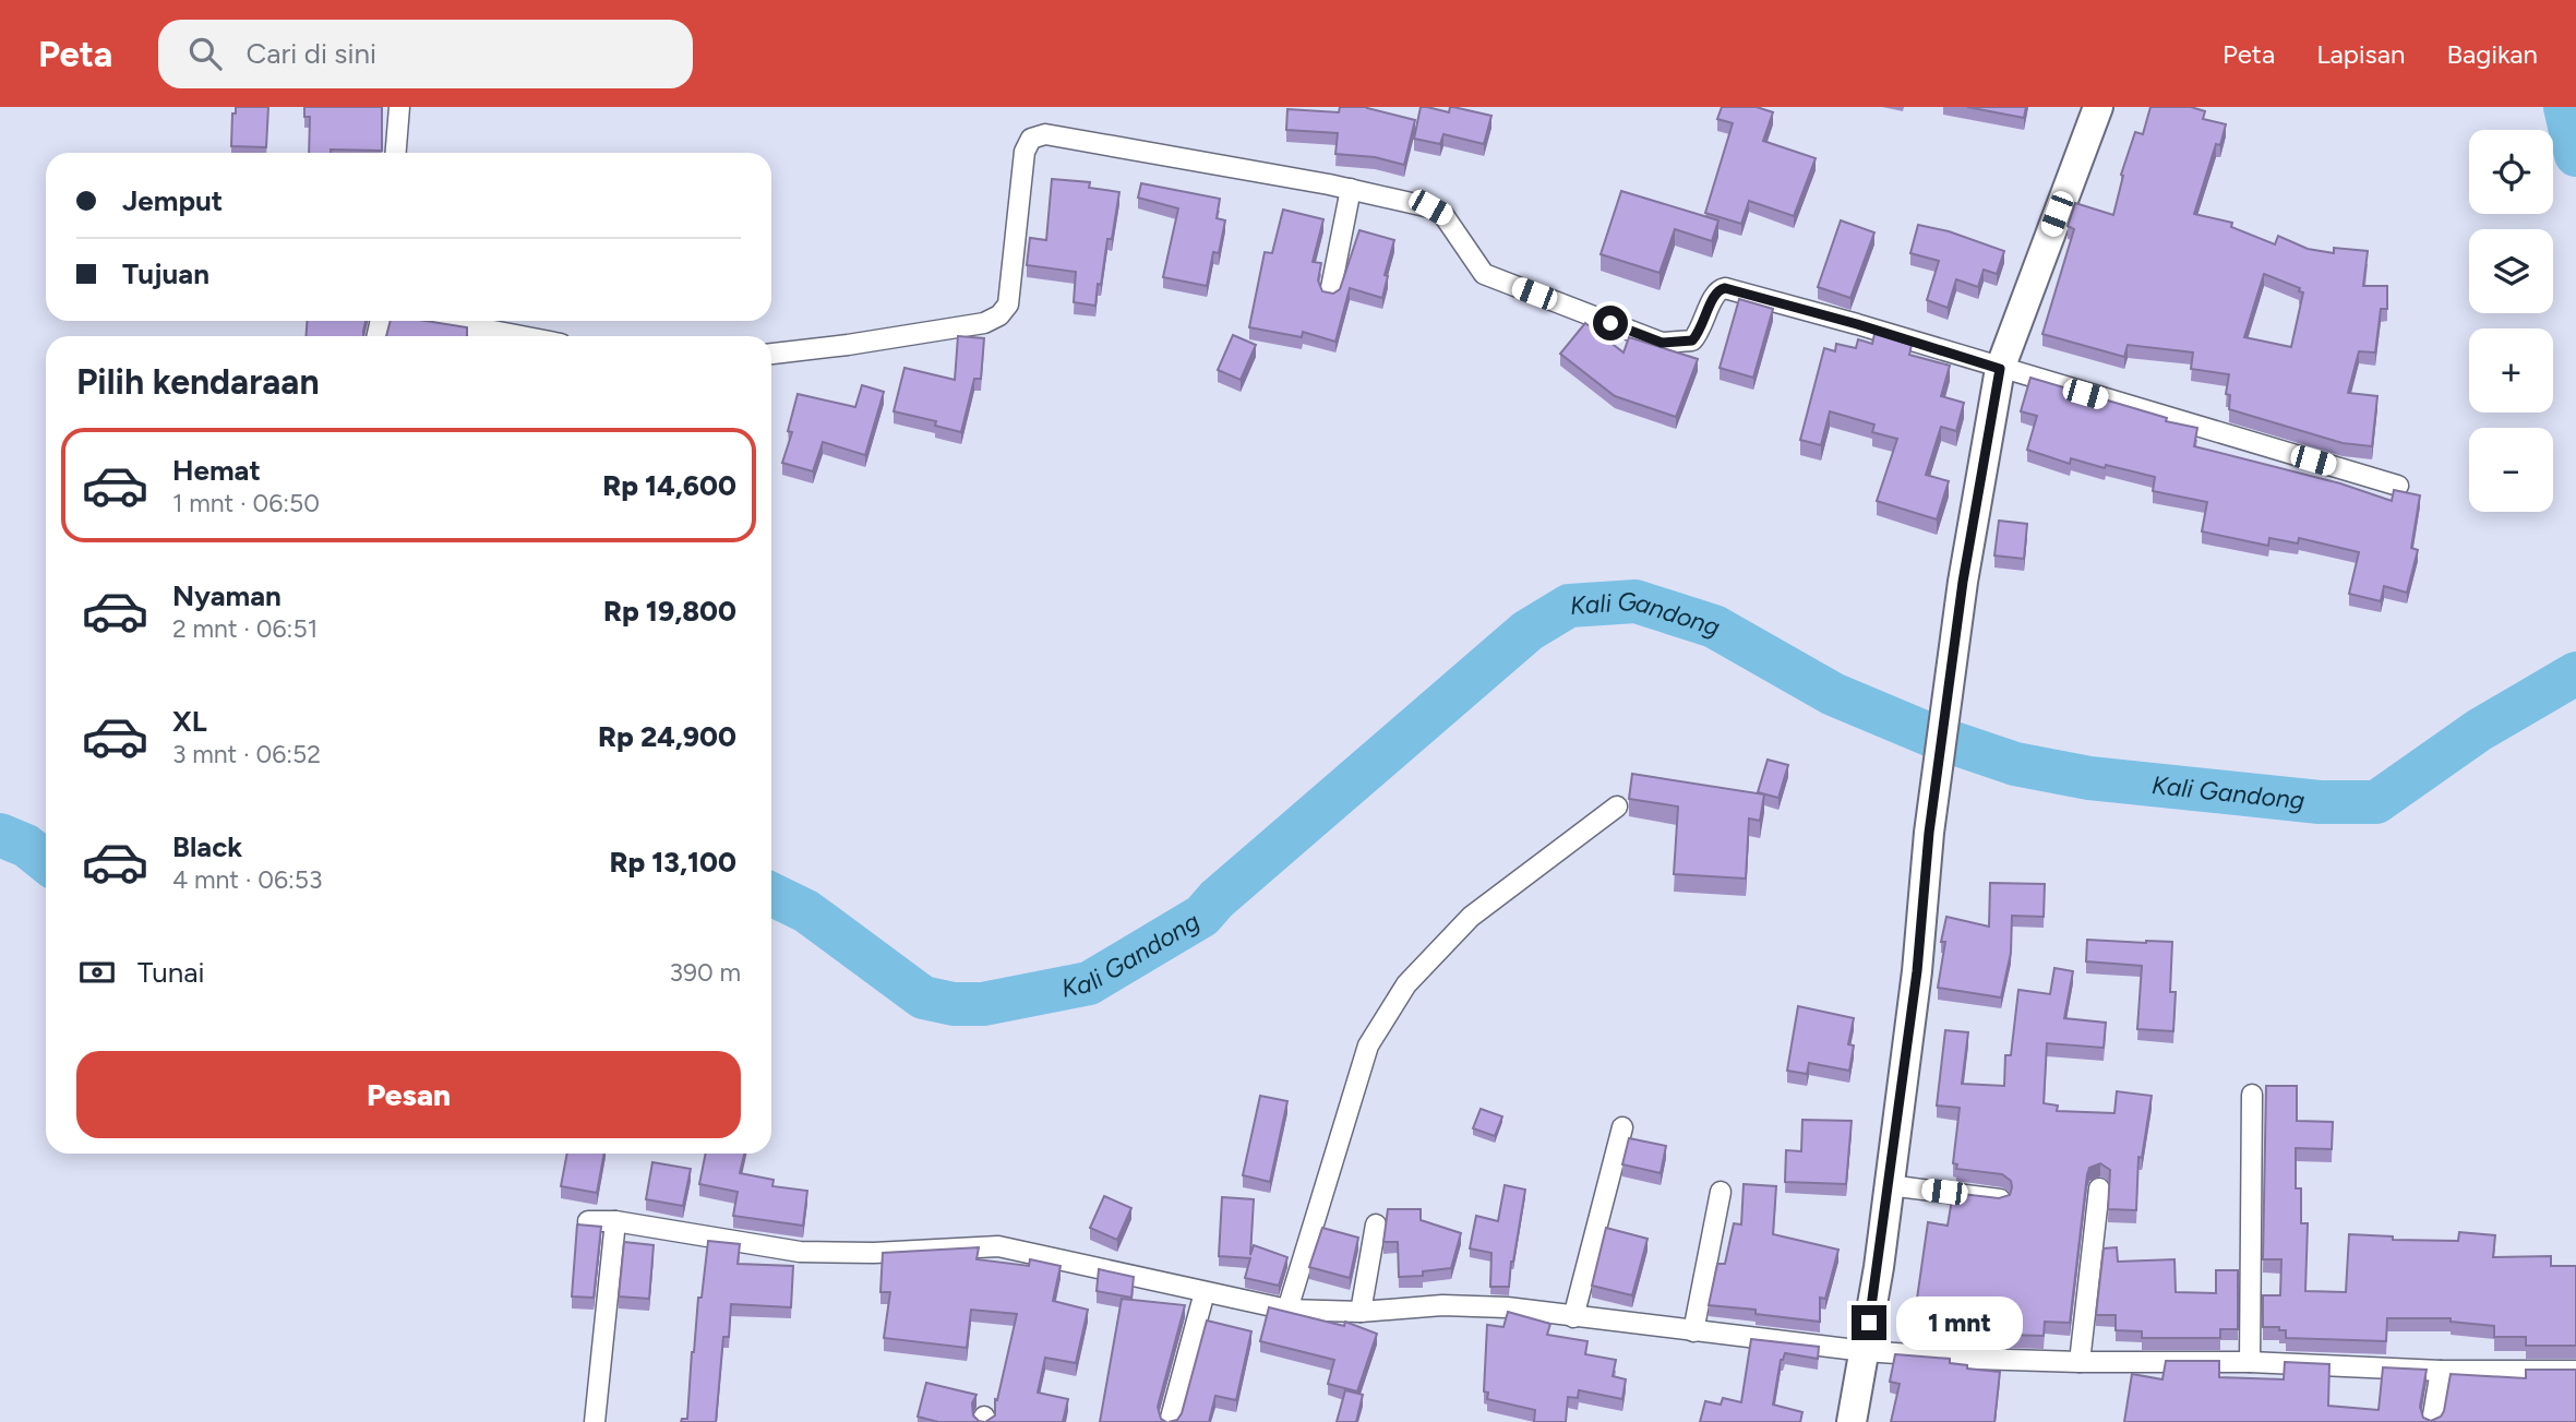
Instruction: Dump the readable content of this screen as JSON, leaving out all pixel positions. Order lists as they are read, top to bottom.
{
  "water": ["Kali Gandong"],
  "page": {
    "header": "Peta",
    "search": "Cari di sini",
    "nav": ["Peta", "Lapisan", "Bagikan"],
    "map_buttons": ["+", "−"],
    "banner": ["Jemput", "Tujuan"],
    "heading": "Pilih kendaraan",
    "list": [
      {
        "name": "Hemat",
        "note": "1 mnt · 06:50",
        "value": "Rp 14,600"
      },
      {
        "name": "Nyaman",
        "note": "2 mnt · 06:51",
        "value": "Rp 19,800"
      },
      {
        "name": "XL",
        "note": "3 mnt · 06:52",
        "value": "Rp 24,900"
      },
      {
        "name": "Black",
        "note": "4 mnt · 06:53",
        "value": "Rp 13,100"
      }
    ],
    "pay": ["Tunai", "390 m"],
    "buttons": "Pesan",
    "bubble": "1 mnt"
  }
}
